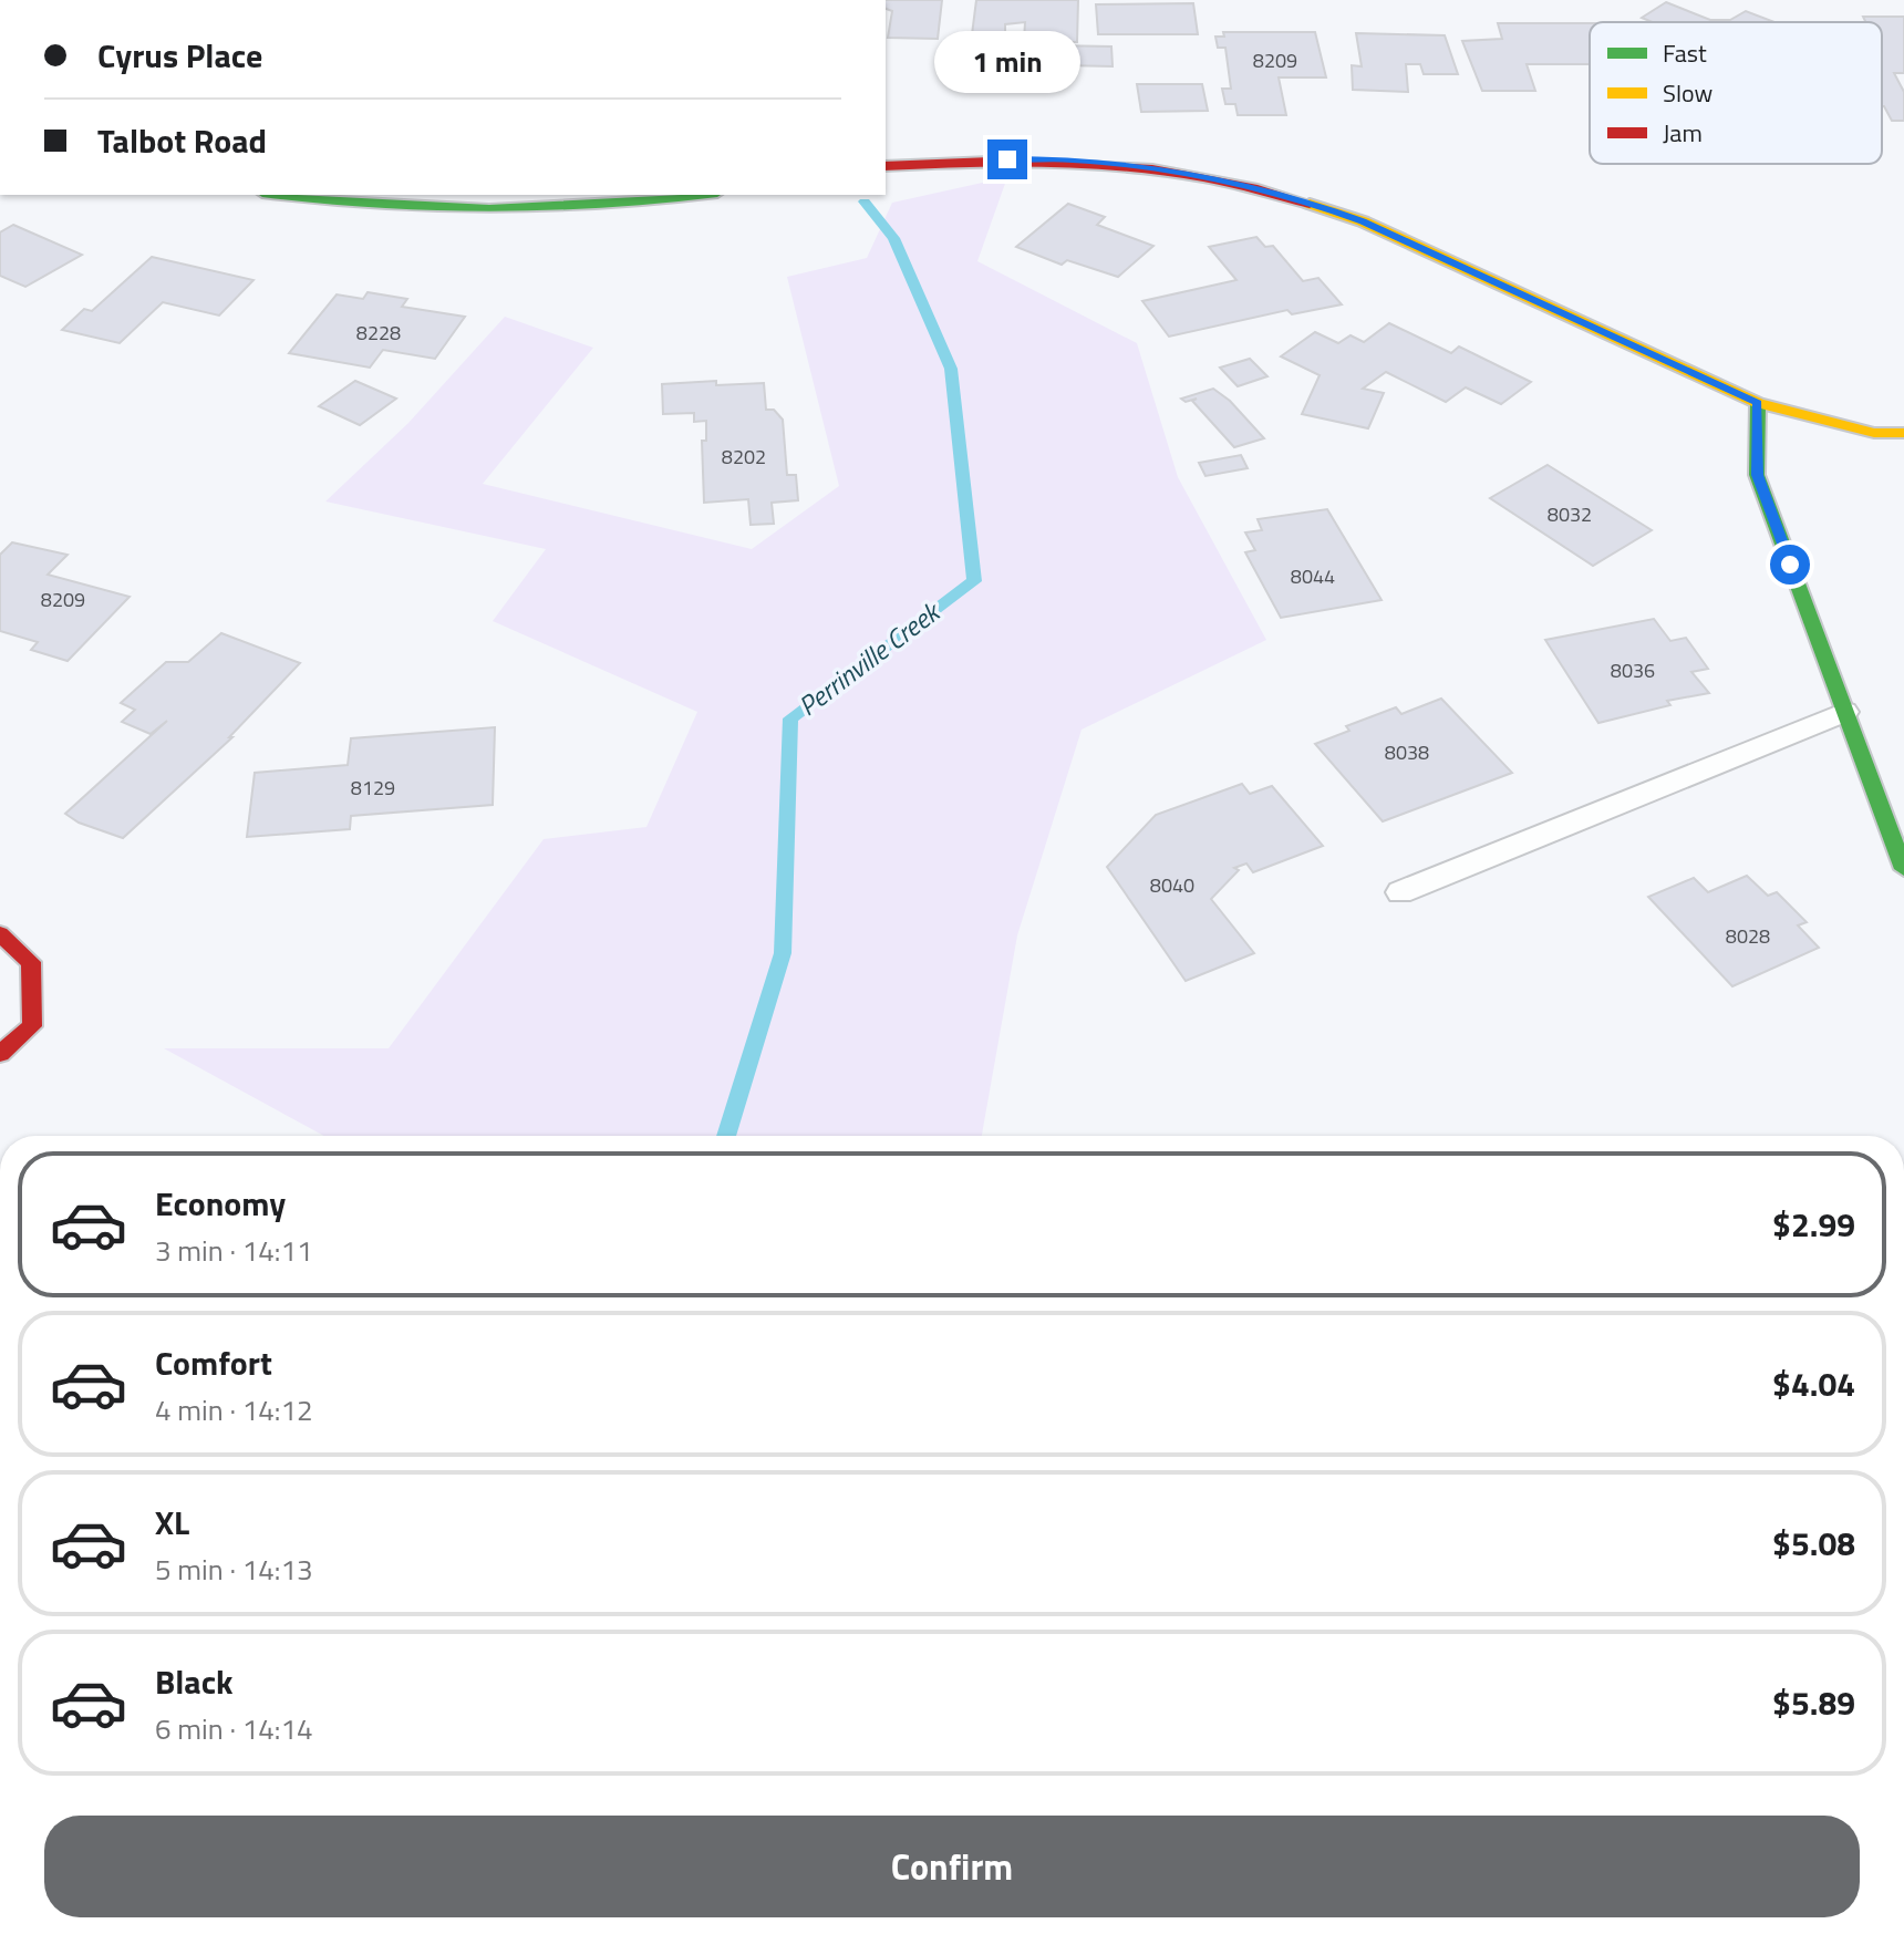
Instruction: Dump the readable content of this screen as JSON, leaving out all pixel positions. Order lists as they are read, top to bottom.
{
  "water": ["Perrinville Creek"],
  "house_numbers": [
    "8209",
    "8228",
    "8202",
    "8032",
    "8044",
    "8209",
    "8036",
    "8038",
    "8129",
    "8040",
    "8028"
  ],
  "legend": ["Fast", "Slow", "Jam"],
  "page": {
    "banner": ["Cyrus Place", "Talbot Road"],
    "bubble": "1 min",
    "list": [
      {
        "name": "Economy",
        "note": "3 min · 14:11",
        "value": "$2.99"
      },
      {
        "name": "Comfort",
        "note": "4 min · 14:12",
        "value": "$4.04"
      },
      {
        "name": "XL",
        "note": "5 min · 14:13",
        "value": "$5.08"
      },
      {
        "name": "Black",
        "note": "6 min · 14:14",
        "value": "$5.89"
      }
    ],
    "buttons": "Confirm"
  }
}
